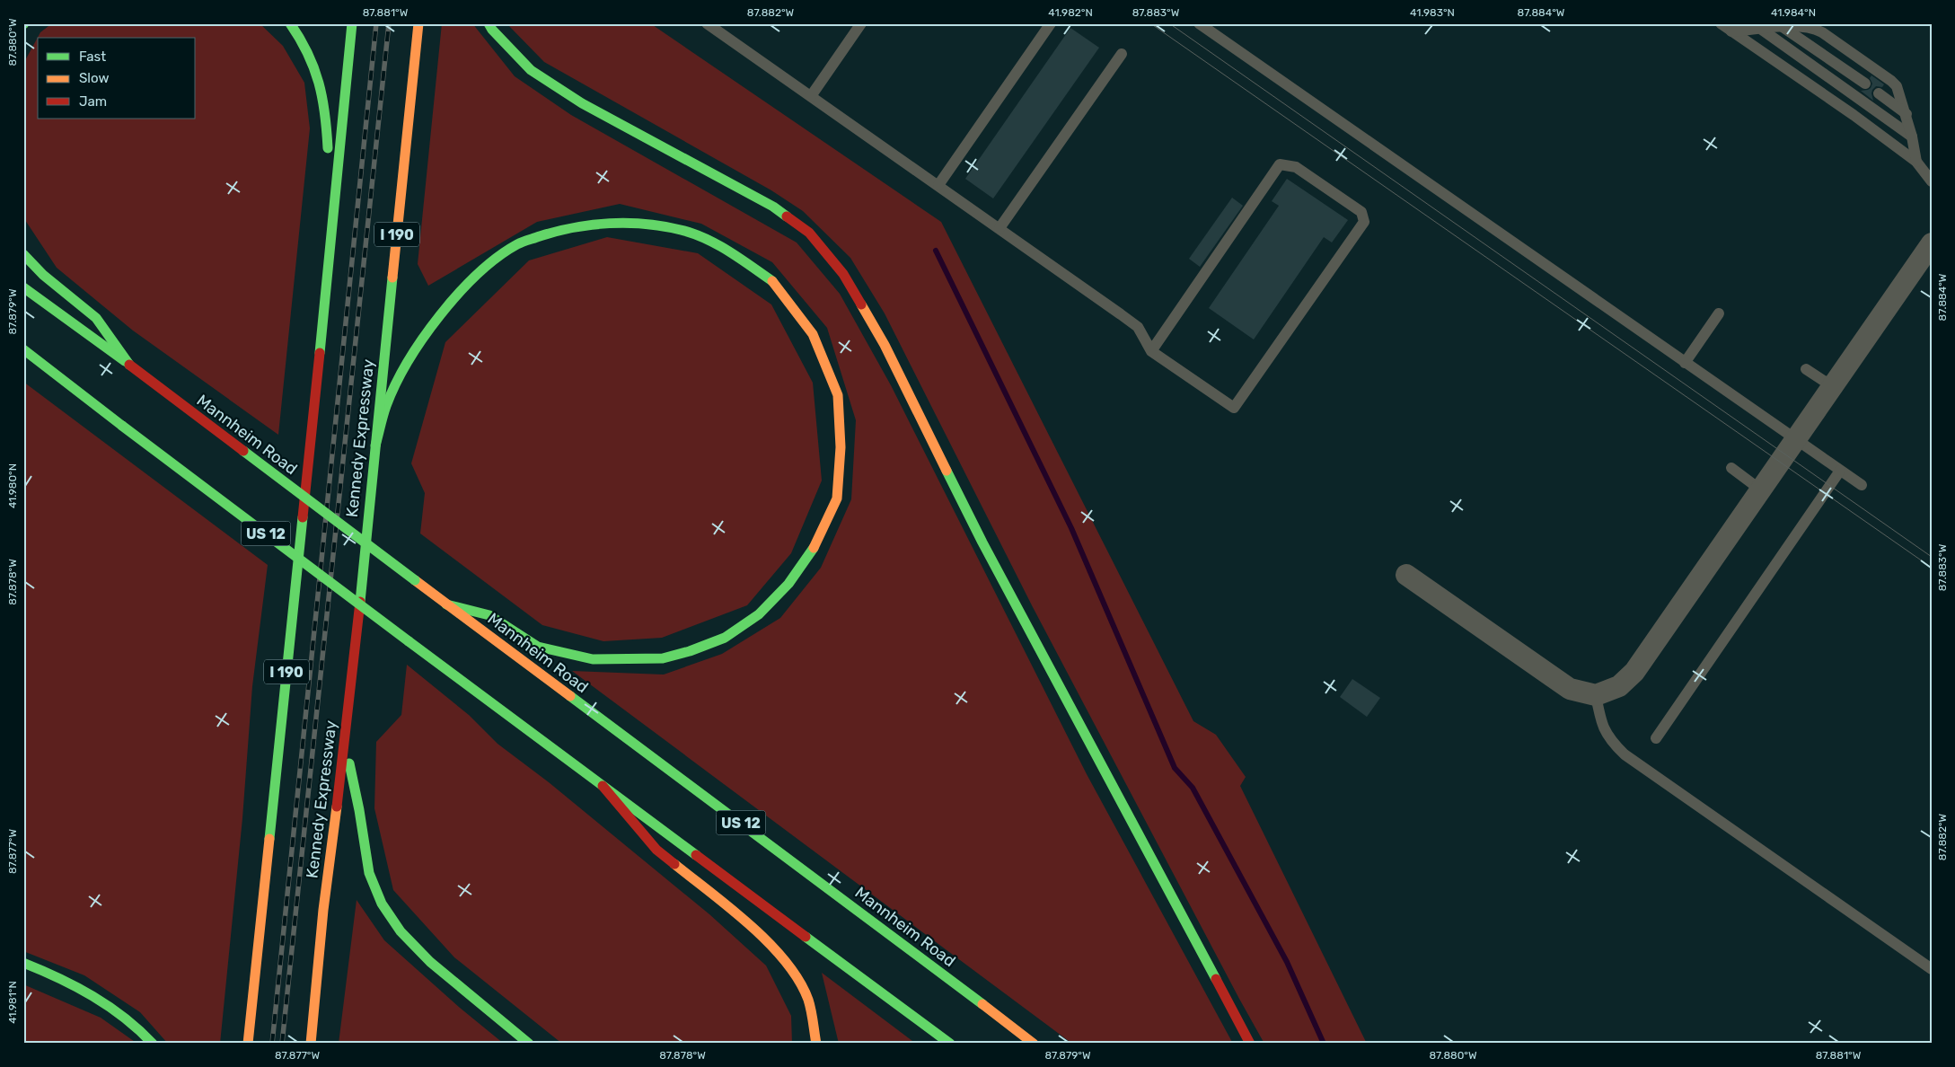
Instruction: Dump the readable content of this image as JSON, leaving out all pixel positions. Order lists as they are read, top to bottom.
{
  "streets": {
    "main road": [
      "I 190",
      "Mannheim Road",
      "Kennedy Expressway",
      "US 12"
    ]
  },
  "legend": ["Fast", "Slow", "Jam"],
  "coordinates": [
    "87.881°W",
    "87.882°W",
    "41.982°N",
    "87.883°W",
    "41.983°N",
    "87.884°W",
    "41.984°N",
    "87.880°W",
    "87.879°W",
    "41.980°N",
    "87.878°W",
    "87.877°W",
    "41.981°N"
  ]
}
